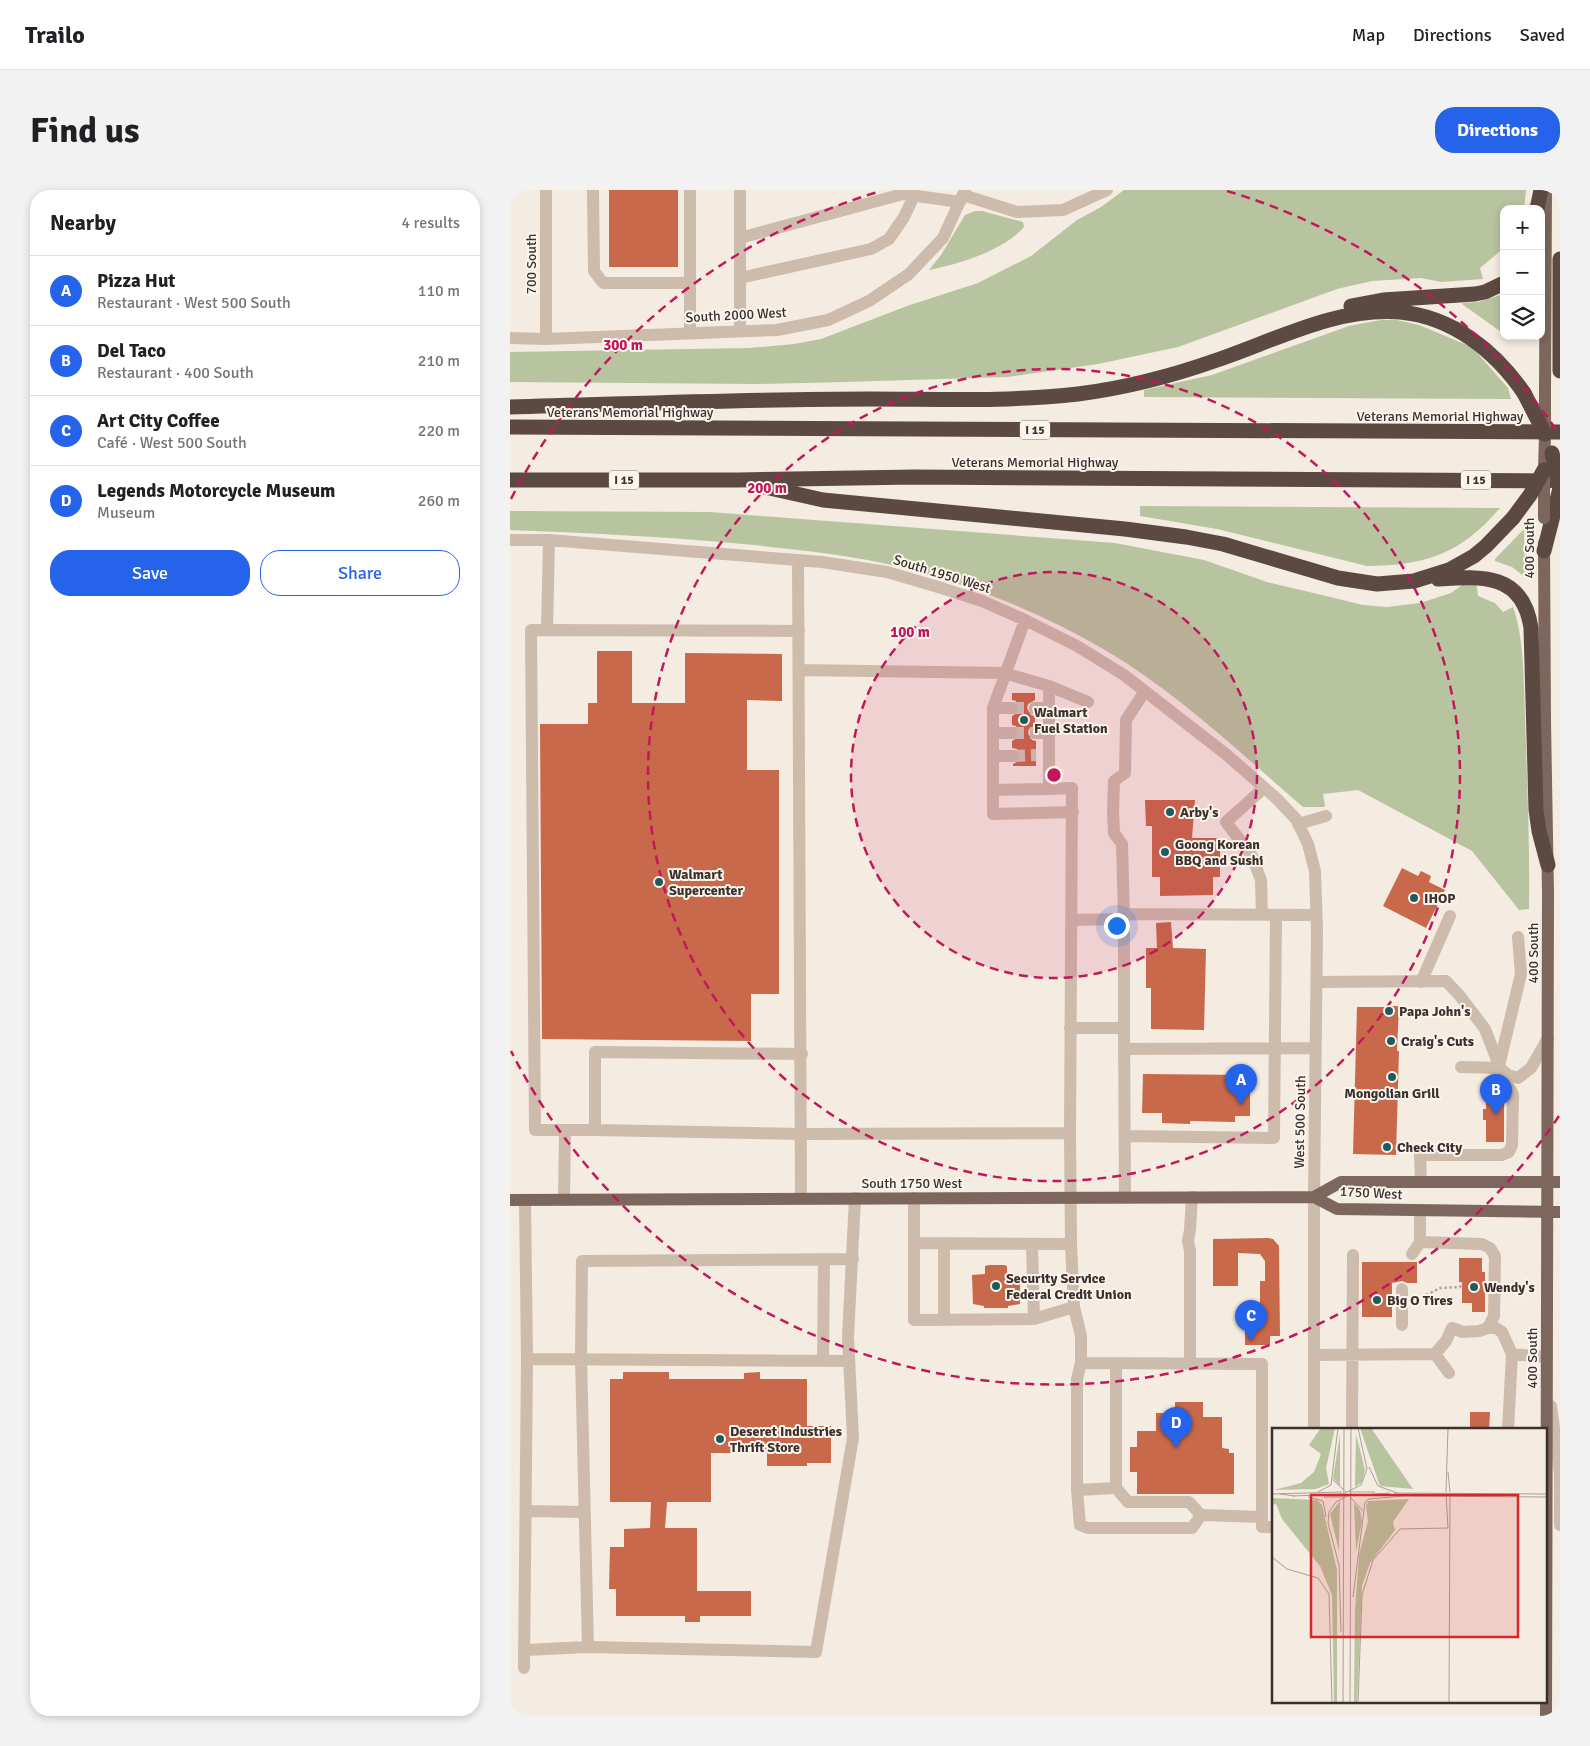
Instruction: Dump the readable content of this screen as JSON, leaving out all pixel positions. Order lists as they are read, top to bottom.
{
  "streets": {
    "highway": ["Veterans Memorial Highway", "I 15"],
    "main road": ["400 South", "South 1750 West", "1750 West"],
    "street": [
      "700 South",
      "South 2000 West",
      "South 1950 West",
      "West 500 South"
    ]
  },
  "crossings": [
    ["700 South", "South 2000 West"],
    ["Veterans Memorial Highway", "400 South"],
    ["400 South", "1750 West"],
    ["South 1950 West", "West 500 South"],
    ["West 500 South", "South 1750 West"],
    ["West 500 South", "1750 West"],
    ["South 1750 West", "1750 West"]
  ],
  "places": [
    "Walmart Fuel Station",
    "Arby's",
    "Goong Korean BBQ and Sushi",
    "Walmart Supercenter",
    "IHOP",
    "Papa John's",
    "Craig's Cuts",
    "Mongolian Grill",
    "Check City",
    "Security Service Federal Credit Union",
    "Wendy's",
    "Big O Tires",
    "Deseret Industries Thrift Store"
  ],
  "page": {
    "header": "Trailo",
    "nav": ["Map", "Directions", "Saved"],
    "buttons": [
      "Directions",
      ["Save", "Share"]
    ],
    "title": "Find us",
    "heading": ["Nearby", "4 results"],
    "map_buttons": ["+", "−"],
    "list": [
      {
        "mark": "A",
        "name": "Pizza Hut",
        "note": "Restaurant · West 500 South",
        "value": "110 m"
      },
      {
        "mark": "B",
        "name": "Del Taco",
        "note": "Restaurant · 400 South",
        "value": "210 m"
      },
      {
        "mark": "C",
        "name": "Art City Coffee",
        "note": "Café · West 500 South",
        "value": "220 m"
      },
      {
        "mark": "D",
        "name": "Legends Motorcycle Museum",
        "note": "Museum",
        "value": "260 m"
      }
    ],
    "pins": [
      "A",
      "B",
      "C",
      "D"
    ]
  },
  "rings": ["300 m", "200 m", "100 m"]
}
